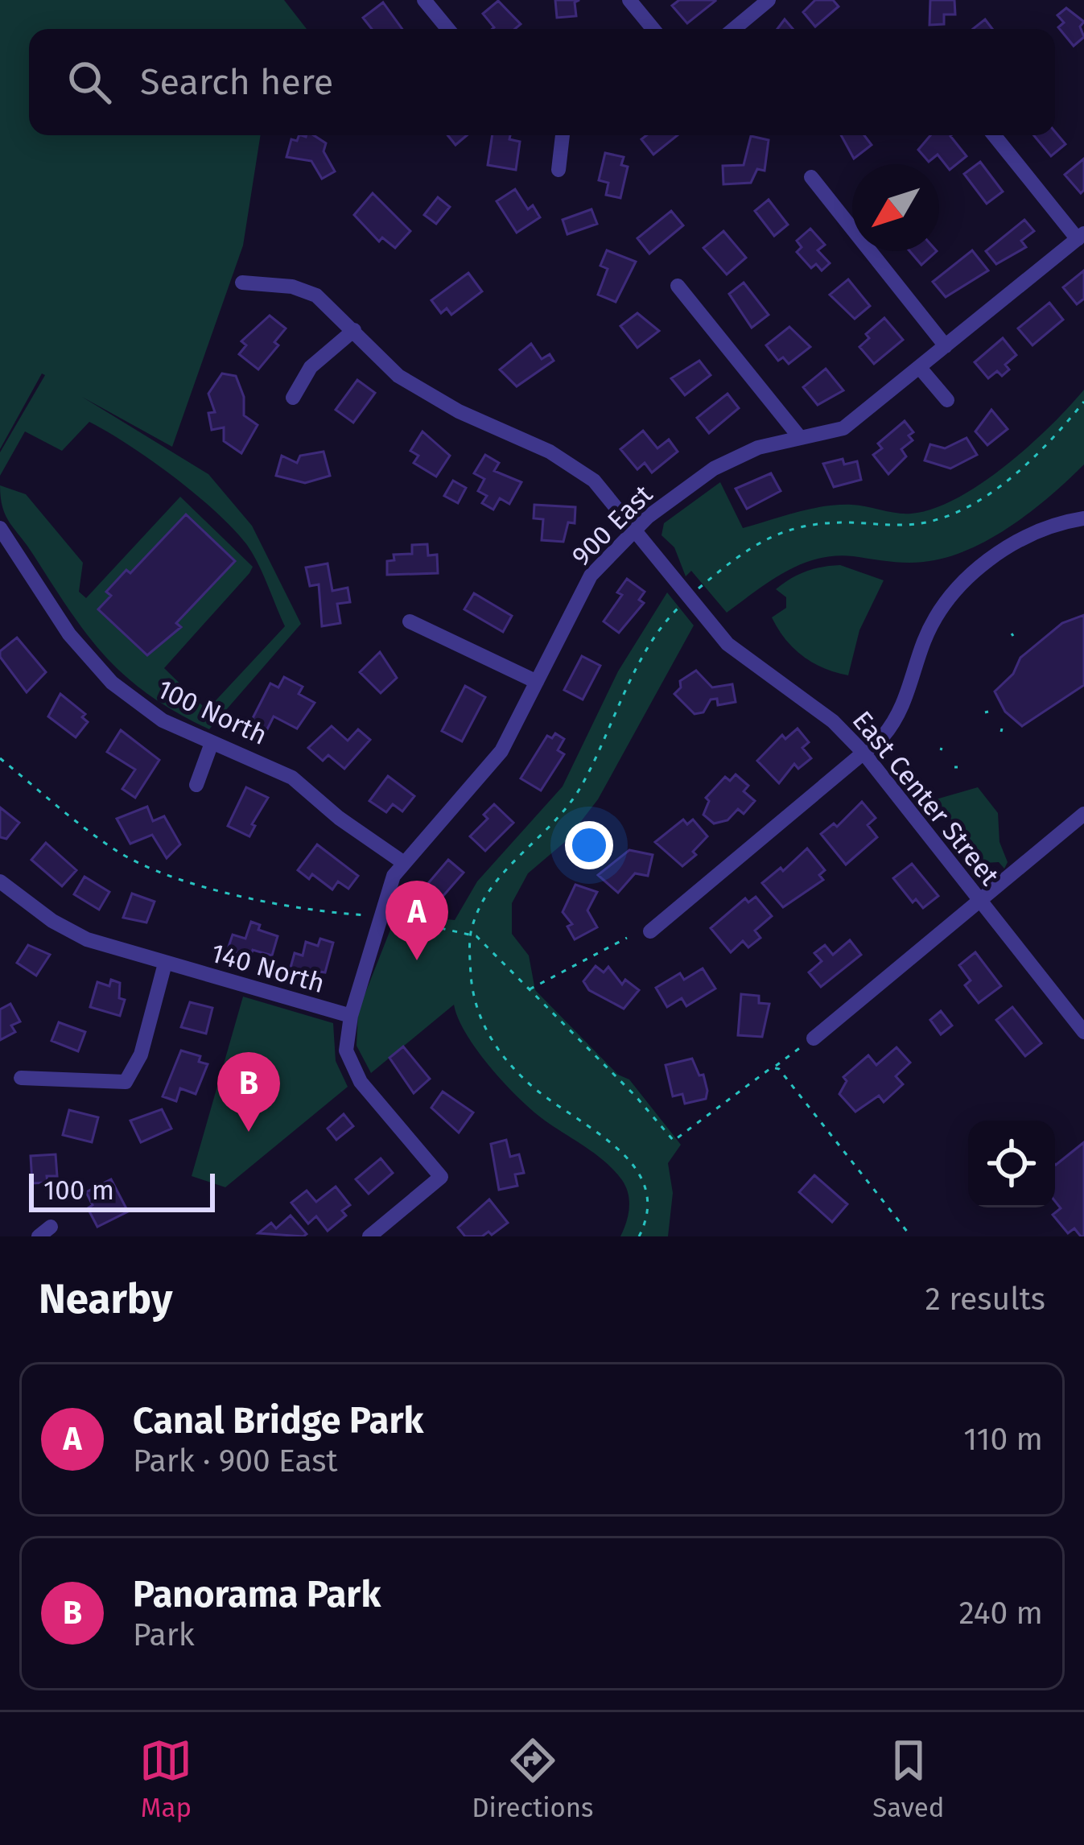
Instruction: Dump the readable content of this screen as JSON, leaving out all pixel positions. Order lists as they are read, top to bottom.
{
  "streets": {
    "street": [
      "900 East",
      "100 North",
      "East Center Street",
      "140 North"
    ]
  },
  "crossings": [
    ["900 East", "100 North"],
    ["900 East", "East Center Street"],
    ["900 East", "140 North"]
  ],
  "scale_bar": "100 m",
  "north": "bottom left",
  "page": {
    "search": "Search here",
    "pins": ["A", "B"],
    "scale": "100 m",
    "heading": ["Nearby", "2 results"],
    "list": [
      {
        "mark": "A",
        "name": "Canal Bridge Park",
        "note": "Park · 900 East",
        "value": "110 m"
      },
      {
        "mark": "B",
        "name": "Panorama Park",
        "note": "Park",
        "value": "240 m"
      }
    ],
    "nav": ["Map", "Directions", "Saved"]
  }
}
